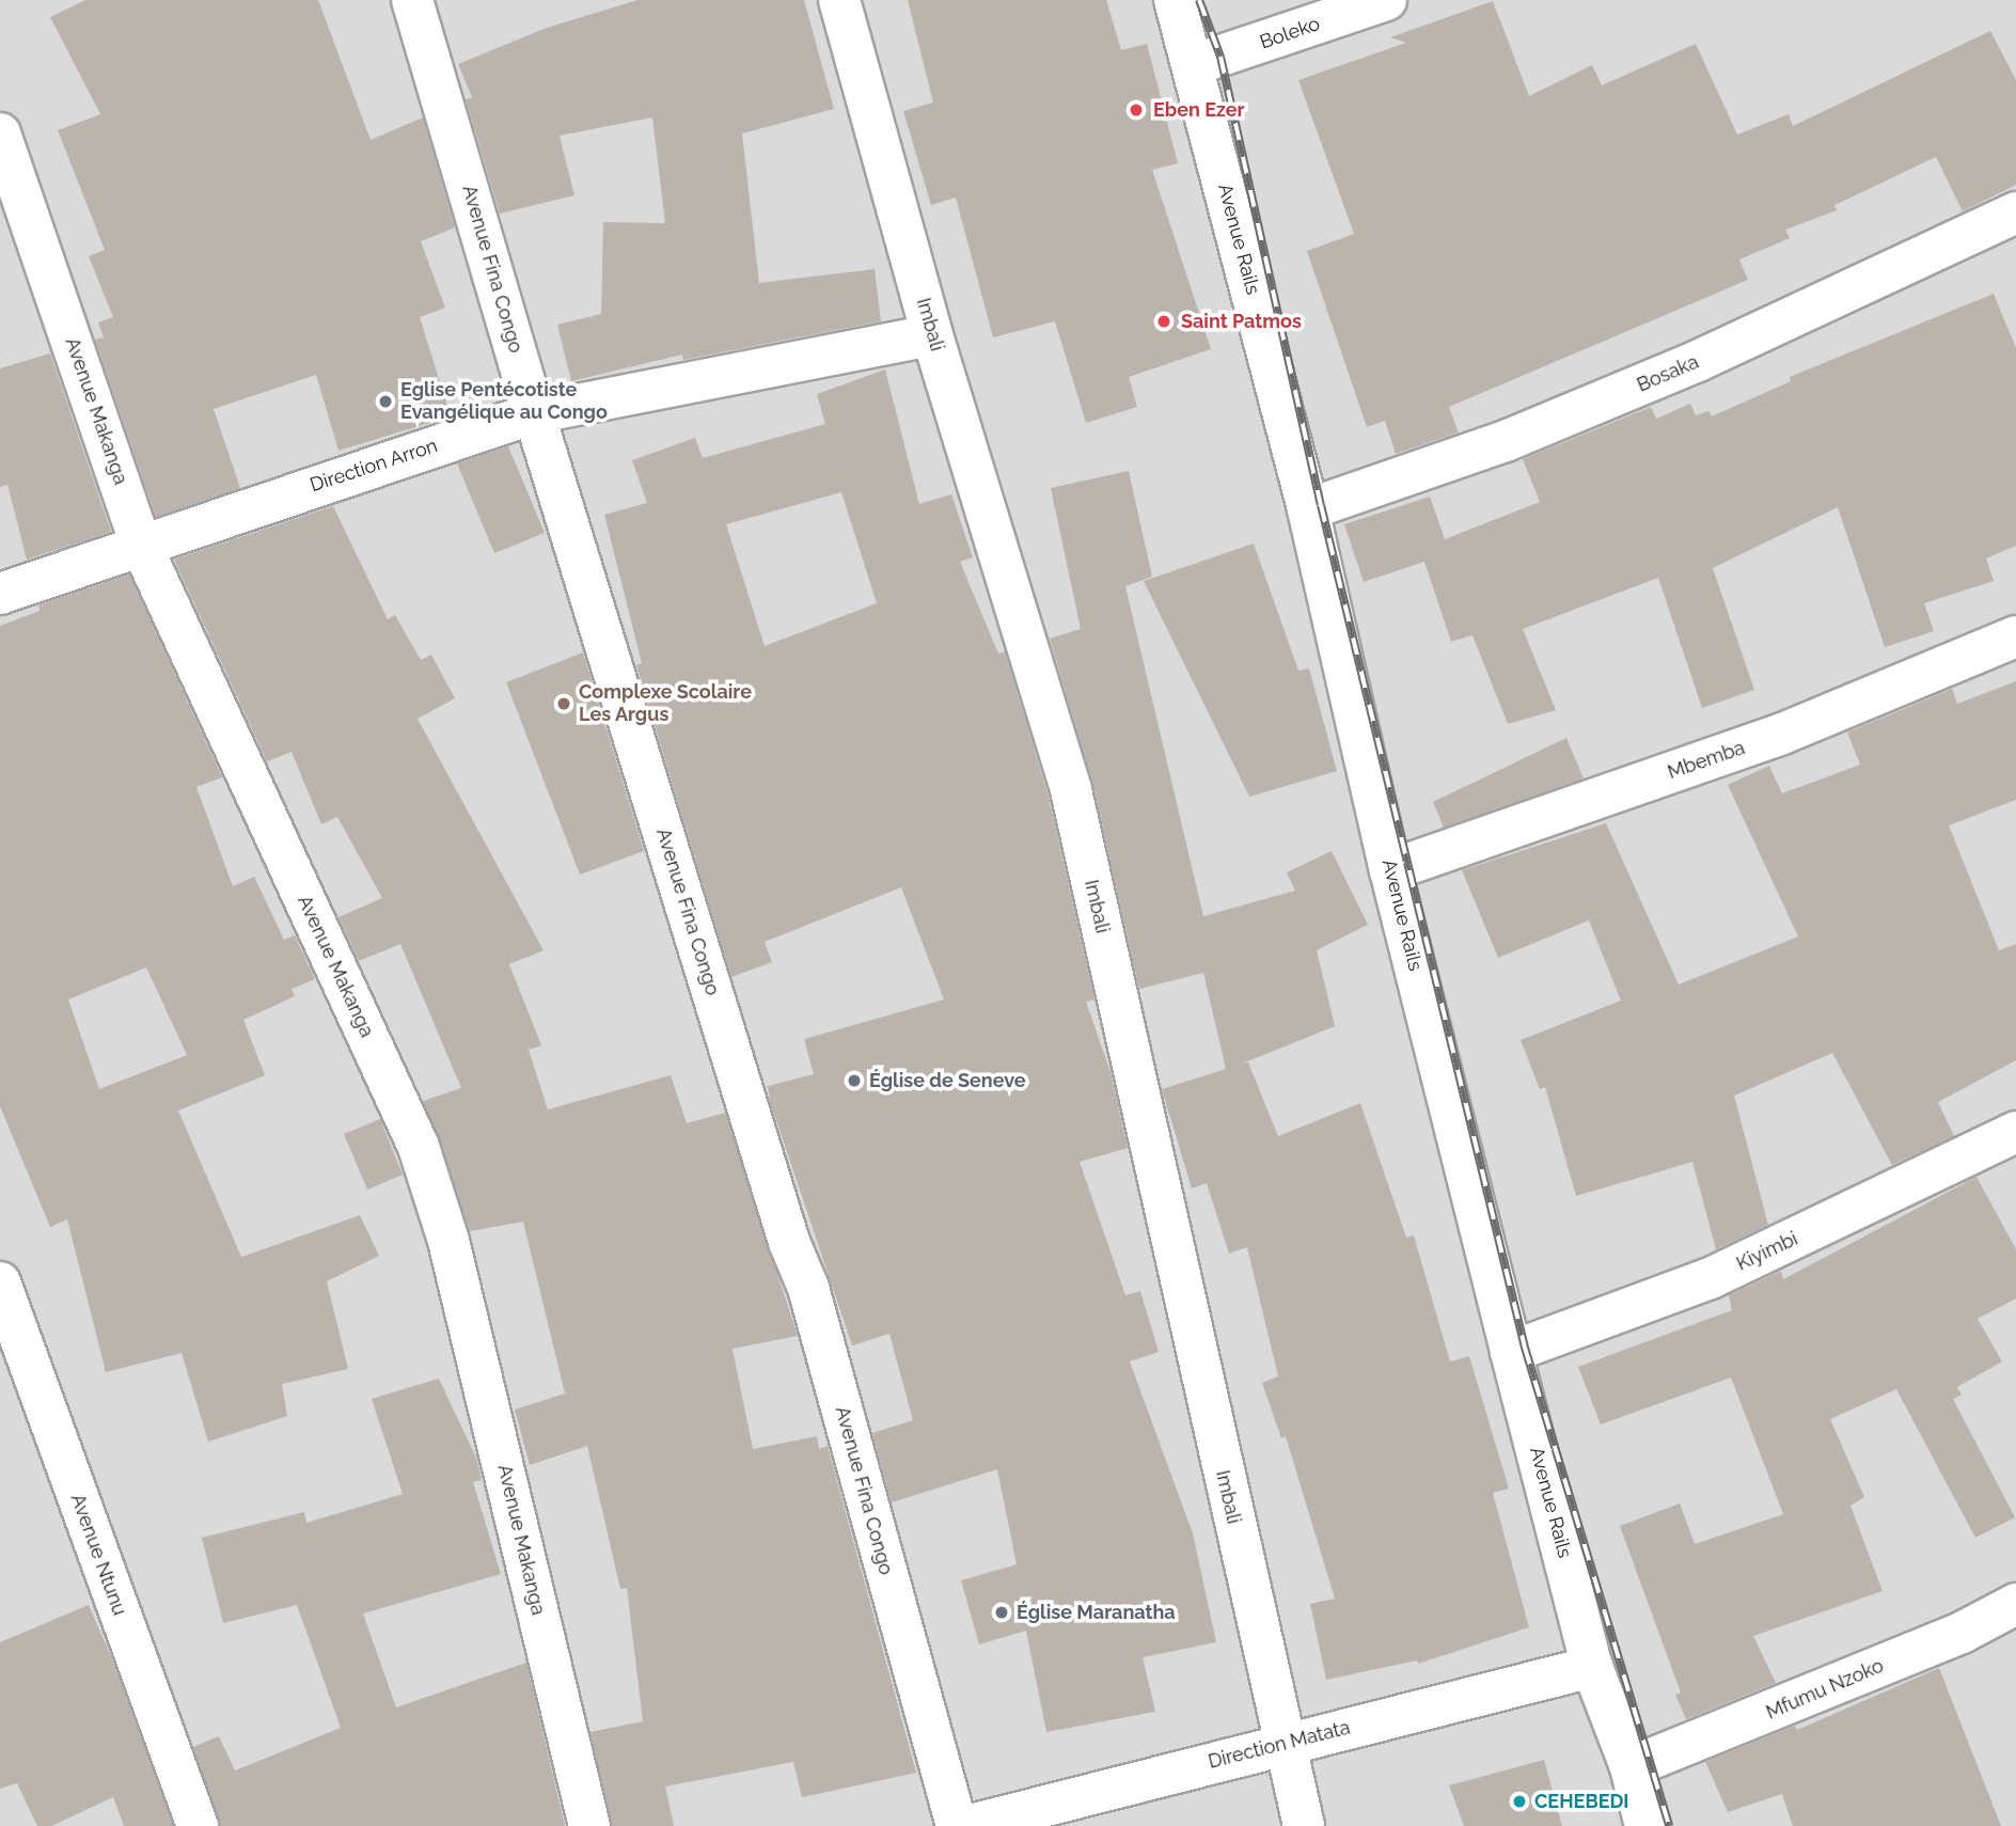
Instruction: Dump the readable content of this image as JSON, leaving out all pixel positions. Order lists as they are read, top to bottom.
{
  "streets": {
    "street": [
      "Boleko",
      "Avenue Rails",
      "Avenue Fina Congo",
      "Imbali",
      "Bosaka",
      "Avenue Makanga",
      "Direction Arron",
      "Mbemba",
      "Kiyimbi",
      "Avenue Ntunu",
      "Mfumu Nzoko",
      "Direction Matata"
    ]
  },
  "crossings": [
    ["Boleko", "Avenue Rails"],
    ["Avenue Rails", "Bosaka"],
    ["Avenue Rails", "Mbemba"],
    ["Avenue Rails", "Kiyimbi"],
    ["Avenue Rails", "Mfumu Nzoko"],
    ["Avenue Rails", "Direction Matata"],
    ["Avenue Fina Congo", "Direction Arron"],
    ["Imbali", "Direction Arron"],
    ["Imbali", "Direction Matata"],
    ["Avenue Makanga", "Direction Arron"]
  ],
  "places": [
    "Eben Ezer",
    "Saint Patmos",
    "Eglise Pentécotiste Evangélique au Congo",
    "Complexe Scolaire Les Argus",
    "Église de Seneve",
    "Église Maranatha",
    "CEHEBEDI"
  ]
}
